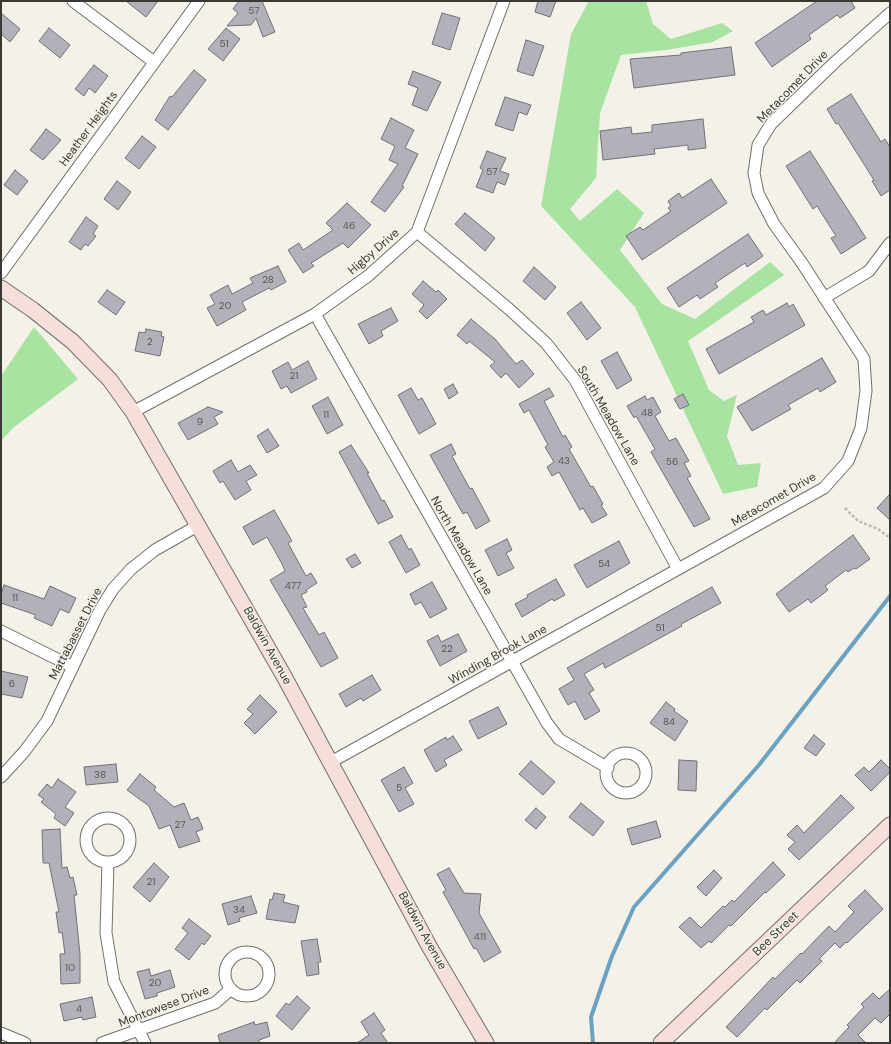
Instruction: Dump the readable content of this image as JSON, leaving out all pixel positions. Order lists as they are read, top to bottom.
{
  "streets": {
    "street": [
      "Metacomet Drive",
      "Heather Heights",
      "Higby Drive",
      "South Meadow Lane",
      "North Meadow Lane",
      "Mattabasset Drive",
      "Baldwin Avenue",
      "Winding Brook Lane",
      "Bee Street",
      "Montowese Drive"
    ]
  },
  "crossings": [
    ["Metacomet Drive", "South Meadow Lane"],
    ["Metacomet Drive", "Winding Brook Lane"],
    ["Higby Drive", "South Meadow Lane"],
    ["Higby Drive", "North Meadow Lane"],
    ["Higby Drive", "Baldwin Avenue"],
    ["South Meadow Lane", "Winding Brook Lane"],
    ["North Meadow Lane", "Winding Brook Lane"],
    ["Mattabasset Drive", "Baldwin Avenue"],
    ["Baldwin Avenue", "Winding Brook Lane"]
  ],
  "house_numbers": [
    "57",
    "51",
    "57",
    "46",
    "28",
    "20",
    "2",
    "21",
    "48",
    "11",
    "9",
    "43",
    "56",
    "54",
    "477",
    "11",
    "51",
    "22",
    "6",
    "84",
    "38",
    "5",
    "27",
    "21",
    "34",
    "411",
    "10",
    "20",
    "4"
  ]
}
